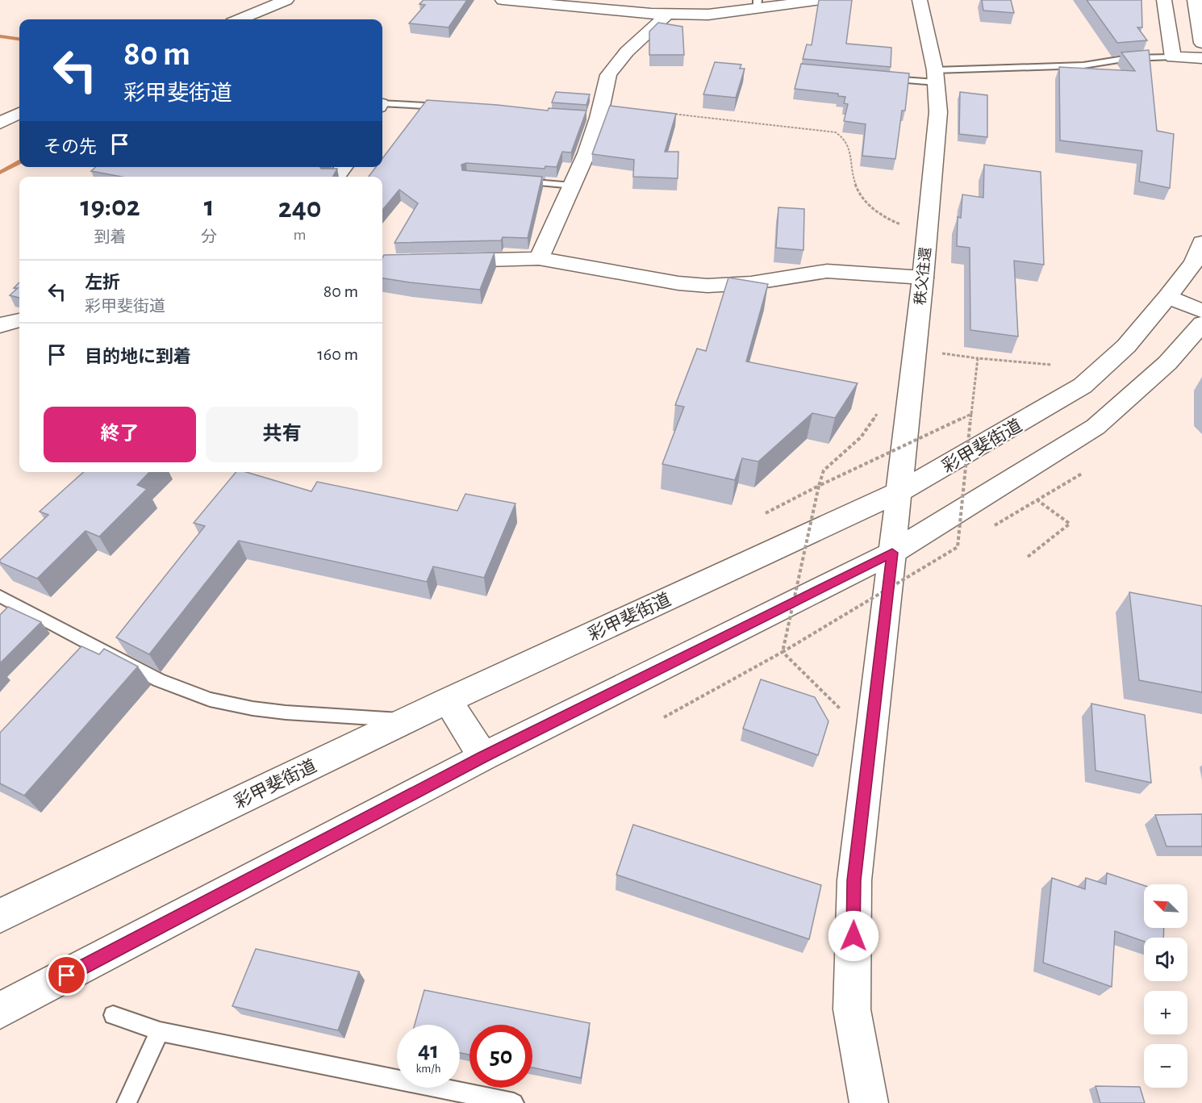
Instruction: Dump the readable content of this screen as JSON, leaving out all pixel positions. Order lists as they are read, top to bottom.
{
  "streets": {
    "main road": ["秩父往還", "彩甲斐街道"]
  },
  "crossings": [
    ["秩父往還", "彩甲斐街道"]
  ],
  "north": "top left",
  "page": {
    "turn": ["80 m", "彩甲斐街道"],
    "then": "その先",
    "eta": [
      "19:02",
      "到着",
      "1",
      "分",
      "240",
      "m"
    ],
    "list": [
      {
        "name": "左折",
        "note": "彩甲斐街道",
        "value": "80 m"
      },
      {
        "name": "目的地に到着",
        "value": "160 m"
      }
    ],
    "buttons": ["終了", "共有"],
    "map_buttons": ["+", "−"],
    "speed": "41 km/h",
    "limit": "50"
  }
}
